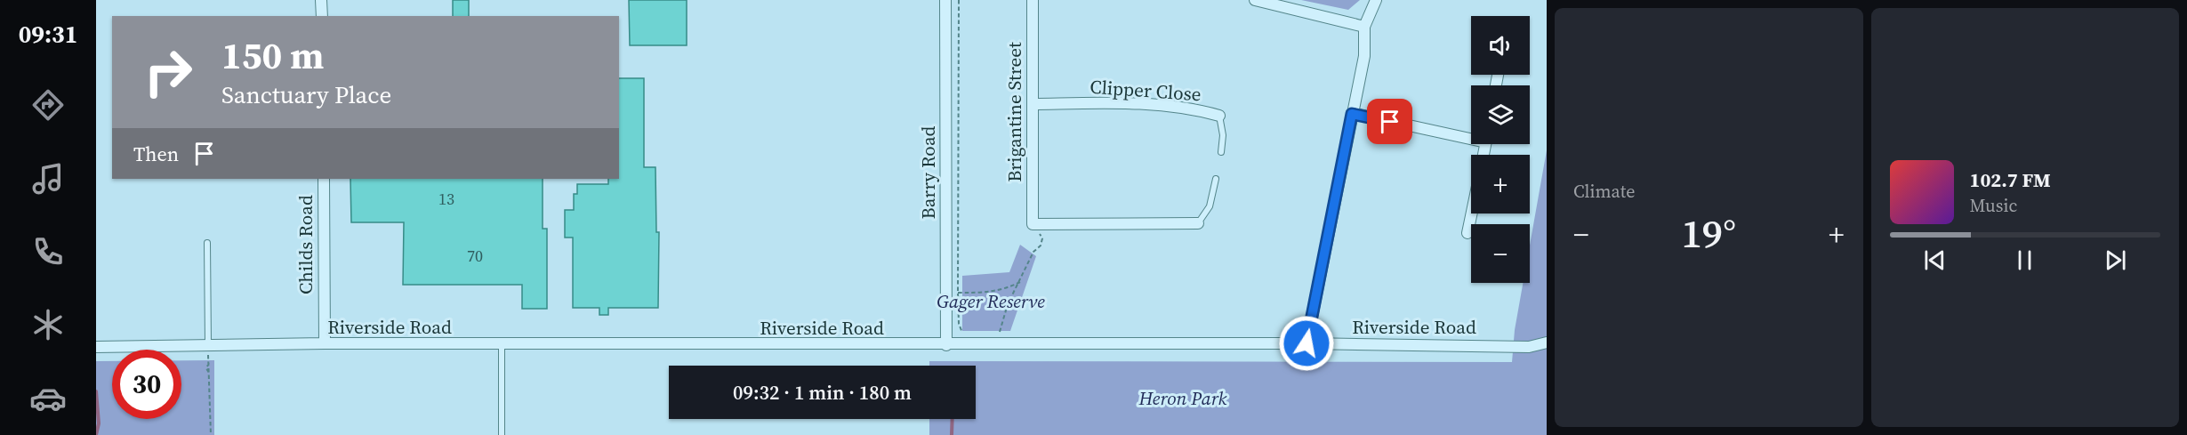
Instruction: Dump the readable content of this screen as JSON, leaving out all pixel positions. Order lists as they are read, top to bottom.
{
  "streets": {
    "street": [
      "Clipper Close",
      "Brigantine Street",
      "Barry Road",
      "Childs Road",
      "Riverside Road"
    ]
  },
  "crossings": [
    ["Clipper Close", "Brigantine Street"],
    ["Barry Road", "Riverside Road"],
    ["Childs Road", "Riverside Road"]
  ],
  "parks": ["Gager Reserve", "Heron Park"],
  "house_numbers": ["13", "70"],
  "page": {
    "tabs": "09:31",
    "tile": "Climate",
    "map_buttons": ["+", "−"],
    "turn": ["150 m", "Sanctuary Place"],
    "then": "Then",
    "song": ["102.7 FM", "Music"],
    "heat": ["−", "19°", "+"],
    "limit": "30",
    "trip": "09:32 · 1 min · 180 m"
  }
}
